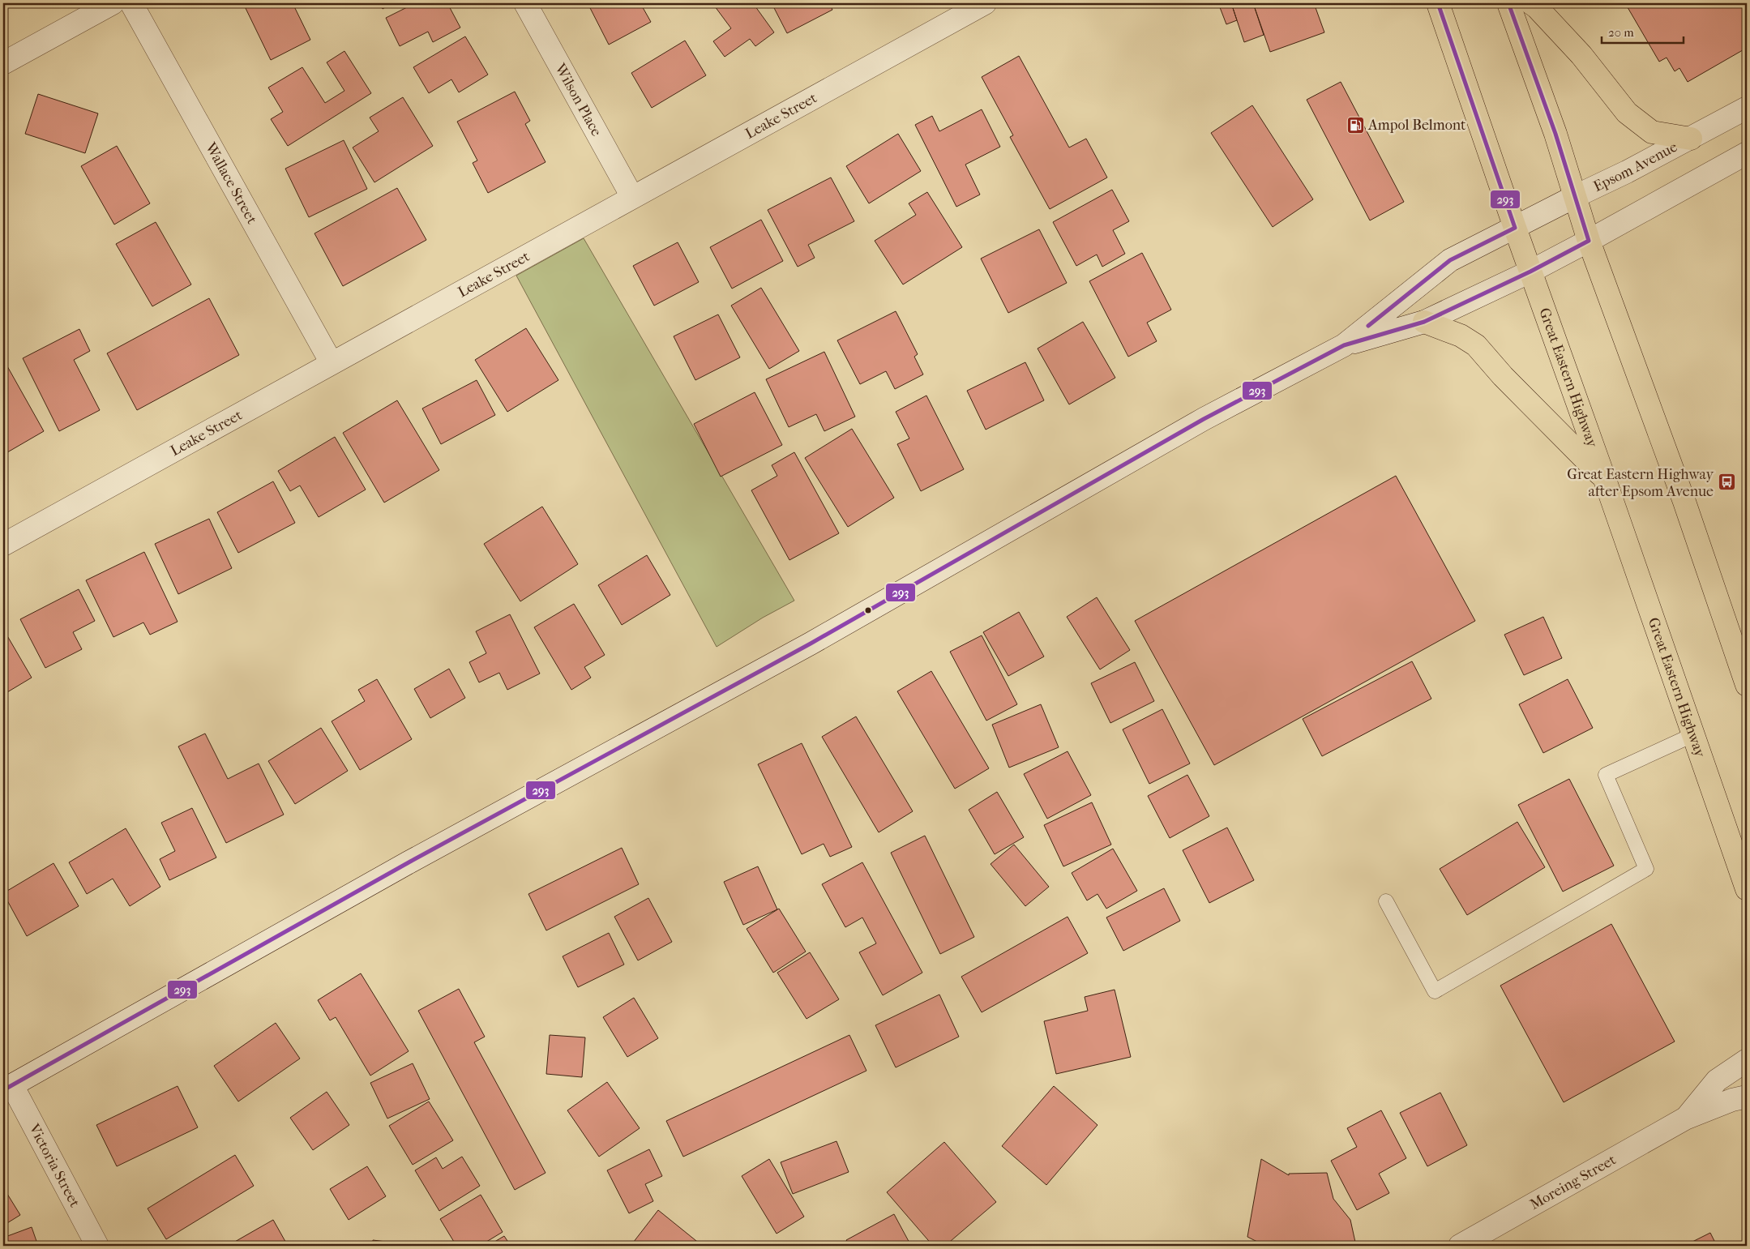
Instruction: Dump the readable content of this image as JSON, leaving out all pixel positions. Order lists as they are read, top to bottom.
{
  "streets": {
    "highway": ["Great Eastern Highway"],
    "street": [
      "Wilson Place",
      "Leake Street",
      "Epsom Avenue",
      "Wallace Street",
      "Victoria Street",
      "Moreing Street"
    ]
  },
  "crossings": [
    ["Wilson Place", "Leake Street"],
    ["Leake Street", "Wallace Street"],
    ["Epsom Avenue", "Great Eastern Highway"],
    ["Epsom Avenue", "Victoria Street"]
  ],
  "places": {
    "fuel station": ["Ampol Belmont"],
    "bus stop": ["Great Eastern Highway after Epsom Avenue"]
  },
  "lines": ["transit line 293"],
  "scale_bar": "20 m"
}
